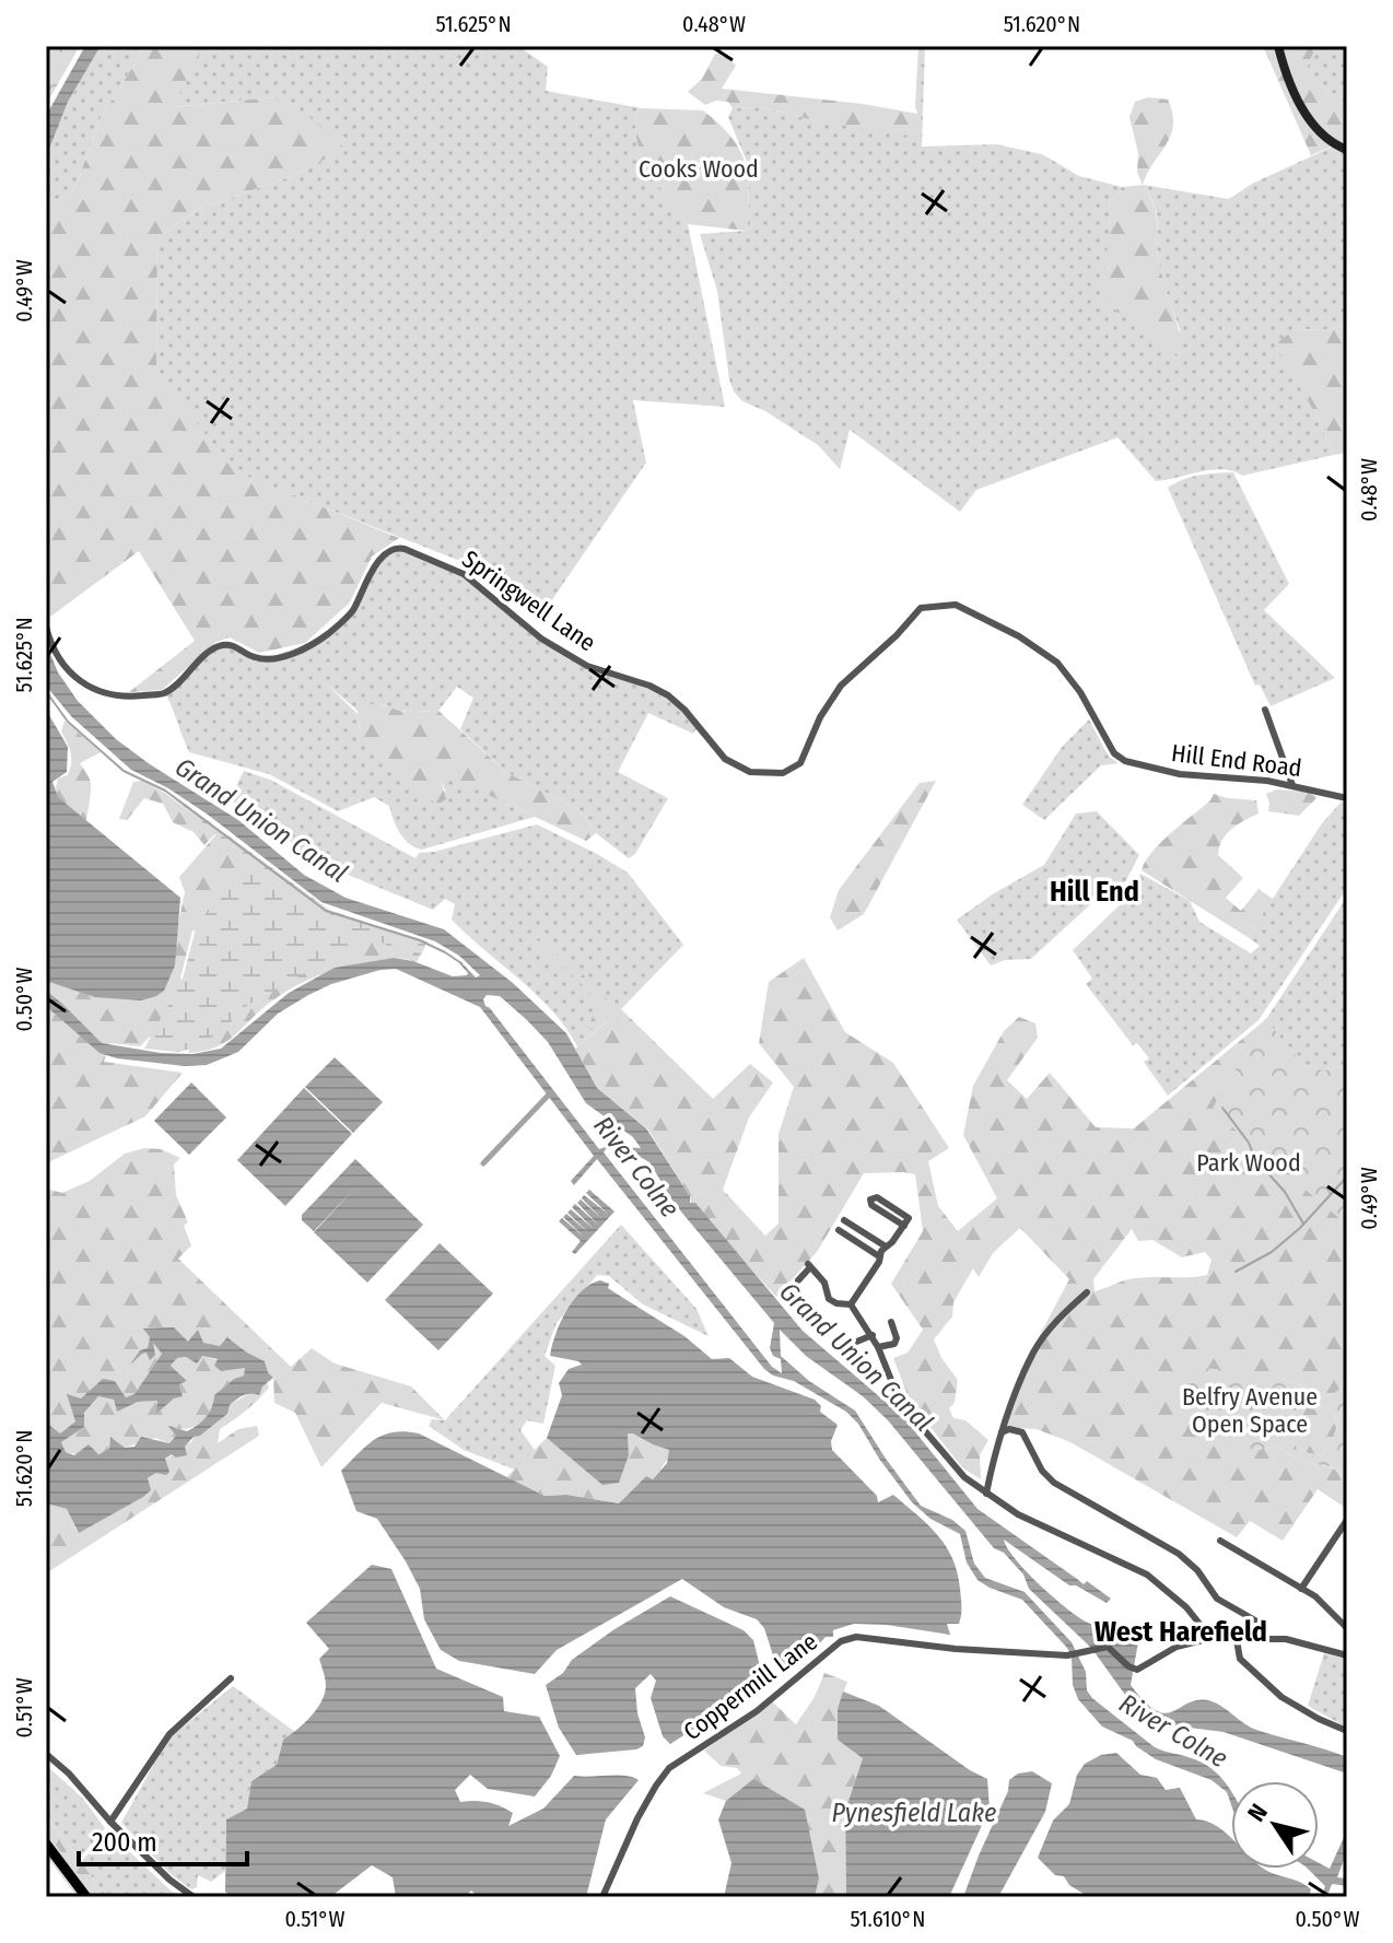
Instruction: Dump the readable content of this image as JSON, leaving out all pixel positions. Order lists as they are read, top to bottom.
{
  "streets": {
    "street": ["Springwell Lane", "Hill End Road", "Coppermill Lane"]
  },
  "crossings": [
    ["Springwell Lane", "Hill End Road"]
  ],
  "districts": ["Hill End", "West Harefield"],
  "water": ["Grand Union Canal", "River Colne", "Pynesfield Lake"],
  "parks": ["Cooks Wood", "Park Wood", "Belfry Avenue Open Space"],
  "scale_bar": "200 m",
  "north": "top left",
  "coordinates": [
    "51.625°N",
    "0.48°W",
    "51.620°N",
    "0.49°W",
    "0.50°W",
    "0.51°W",
    "51.610°N"
  ]
}
